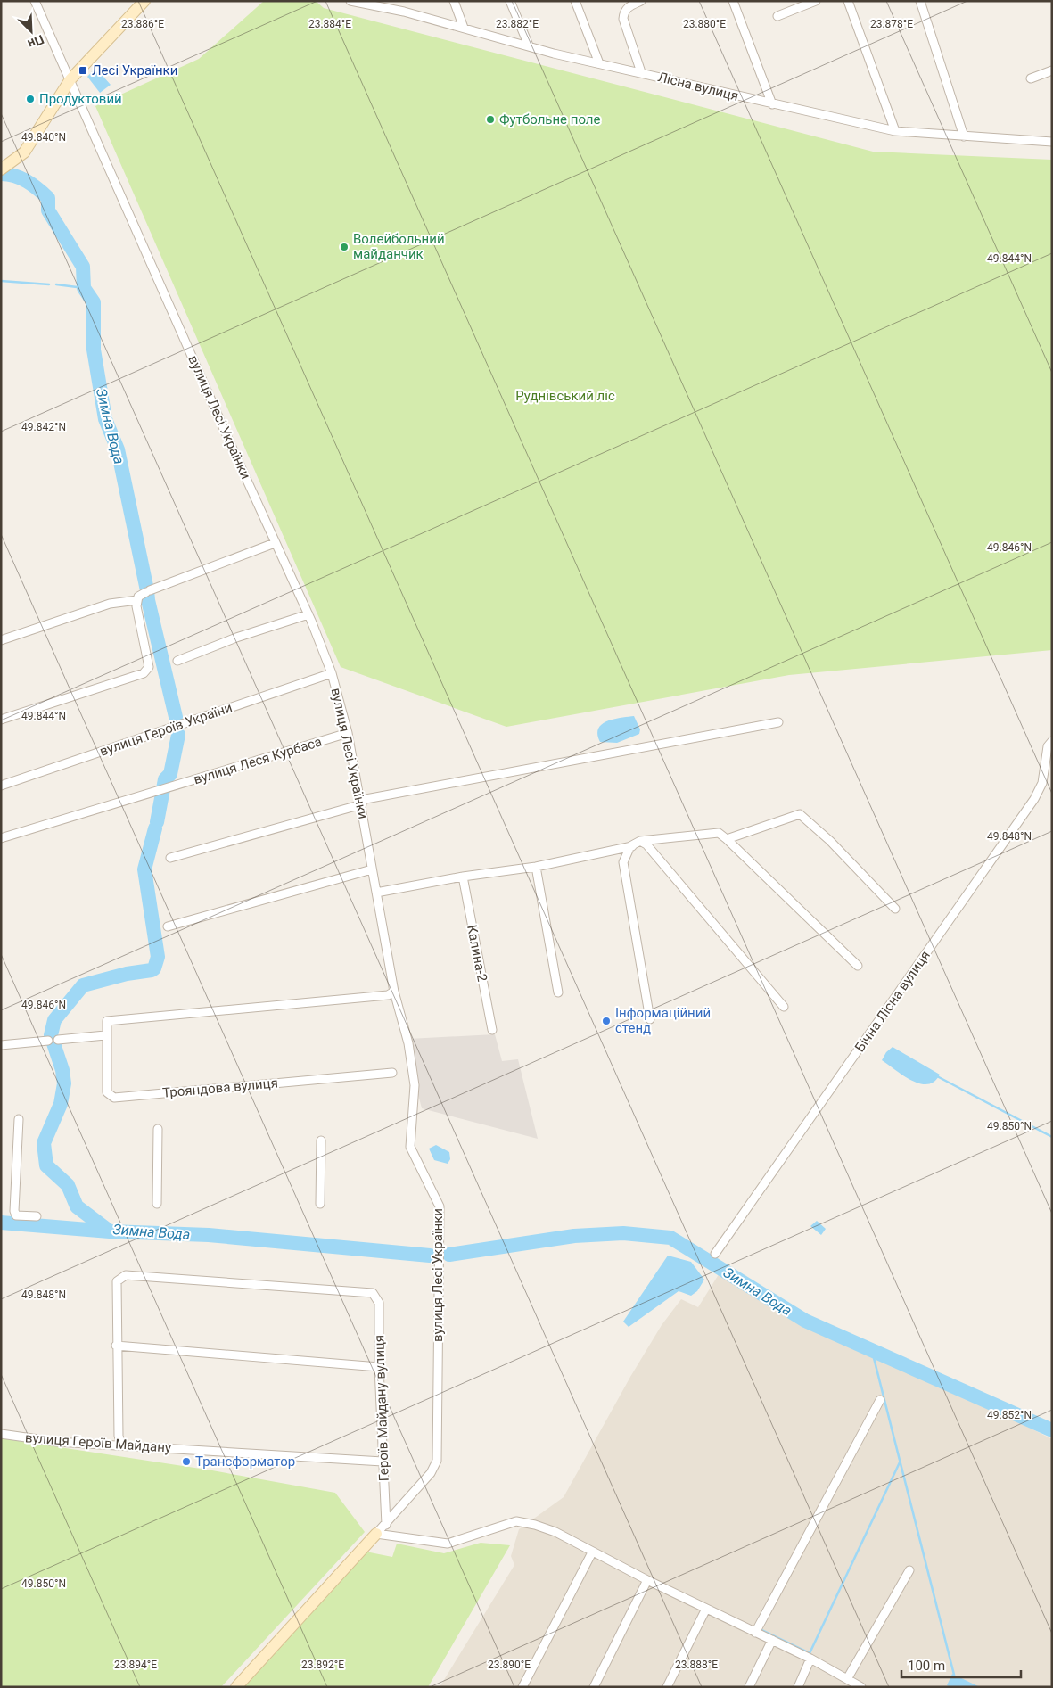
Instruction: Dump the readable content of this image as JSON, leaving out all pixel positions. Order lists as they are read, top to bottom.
{
  "streets": {
    "street": [
      "Лісна вулиця",
      "вулиця Лесі Українки",
      "вулиця Героїв України",
      "вулиця Леся Курбаса",
      "Калина-2",
      "Бічна Лісна вулиця",
      "Трояндова вулиця",
      "Героїв Майдану вулиця",
      "вулиця Героїв Майдану"
    ]
  },
  "crossings": [
    ["вулиця Лесі Українки", "вулиця Героїв України"],
    ["вулиця Лесі Українки", "вулиця Леся Курбаса"],
    ["вулиця Лесі Українки", "Героїв Майдану вулиця"],
    ["Героїв Майдану вулиця", "вулиця Героїв Майдану"]
  ],
  "water": ["Зимна Вода"],
  "parks": ["Руднівський ліс"],
  "places": {
    "transit": ["Лесі Українки"],
    "other": [
      "Продуктовий",
      "Футбольне поле",
      "Волейбольний майданчик",
      "Інформаційний стенд",
      "Трансформатор"
    ]
  },
  "scale_bar": "100 m",
  "north": "bottom right",
  "coordinates": [
    "23.886°E",
    "23.884°E",
    "23.882°E",
    "23.880°E",
    "23.878°E",
    "49.840°N",
    "49.844°N",
    "49.842°N",
    "49.846°N",
    "49.848°N",
    "49.850°N",
    "49.852°N",
    "23.894°E",
    "23.892°E",
    "23.890°E",
    "23.888°E"
  ]
}
